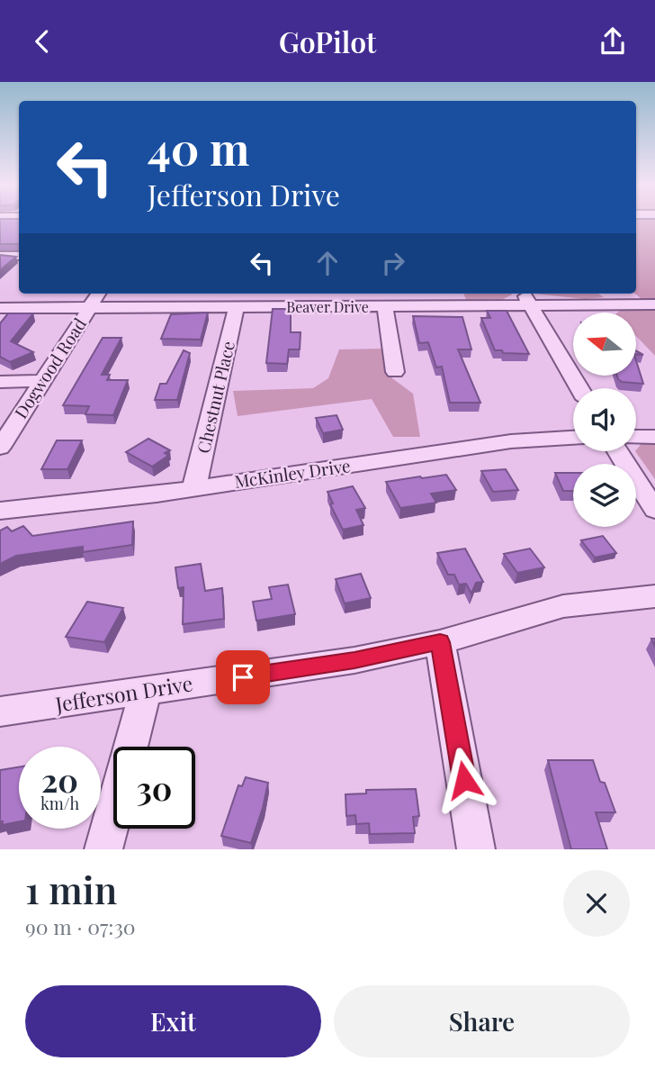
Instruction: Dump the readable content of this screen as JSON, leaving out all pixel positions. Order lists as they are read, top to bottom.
{
  "streets": {
    "street": [
      "Beaver Drive",
      "Dogwood Road",
      "Chestnut Place",
      "McKinley Drive",
      "Jefferson Drive"
    ]
  },
  "crossings": [
    ["Beaver Drive", "Dogwood Road"],
    ["Beaver Drive", "Chestnut Place"],
    ["Chestnut Place", "McKinley Drive"]
  ],
  "north": "left",
  "page": {
    "header": "GoPilot",
    "turn": ["40 m", "Jefferson Drive"],
    "speed": "20 km/h",
    "limit": "30",
    "heading": ["1 min", "90 m · 07:30"],
    "buttons": ["Exit", "Share"]
  }
}
